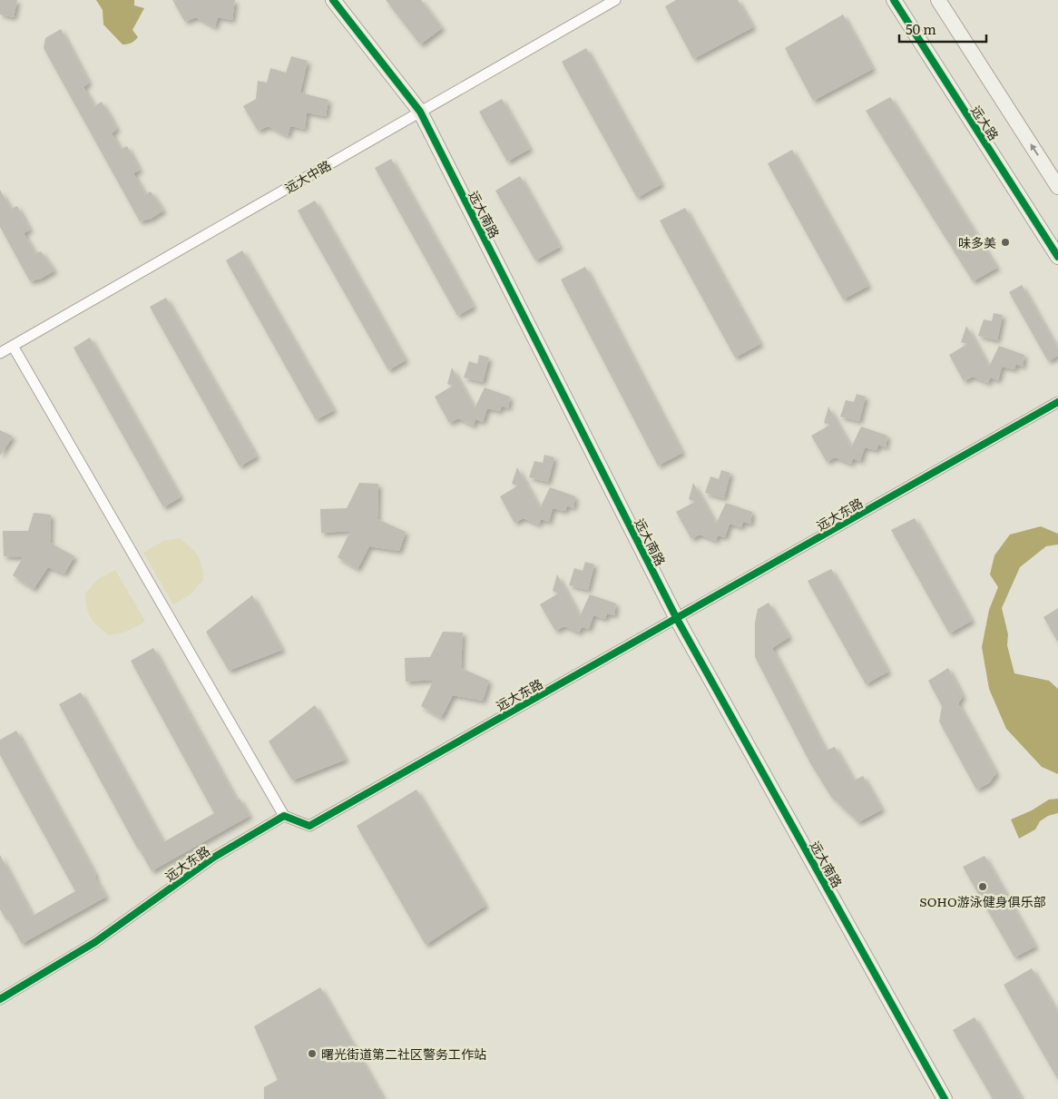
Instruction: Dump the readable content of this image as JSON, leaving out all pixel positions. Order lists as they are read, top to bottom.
{
  "streets": {
    "street": [
      "远大路",
      "远大中路",
      "远大南路",
      "远大东路"
    ]
  },
  "crossings": [
    ["远大中路", "远大南路"],
    ["远大南路", "远大东路"]
  ],
  "places": ["味多美", "SOHO游泳健身俱乐部", "曙光街道第二社区警务工作站"],
  "scale_bar": "50 m"
}
